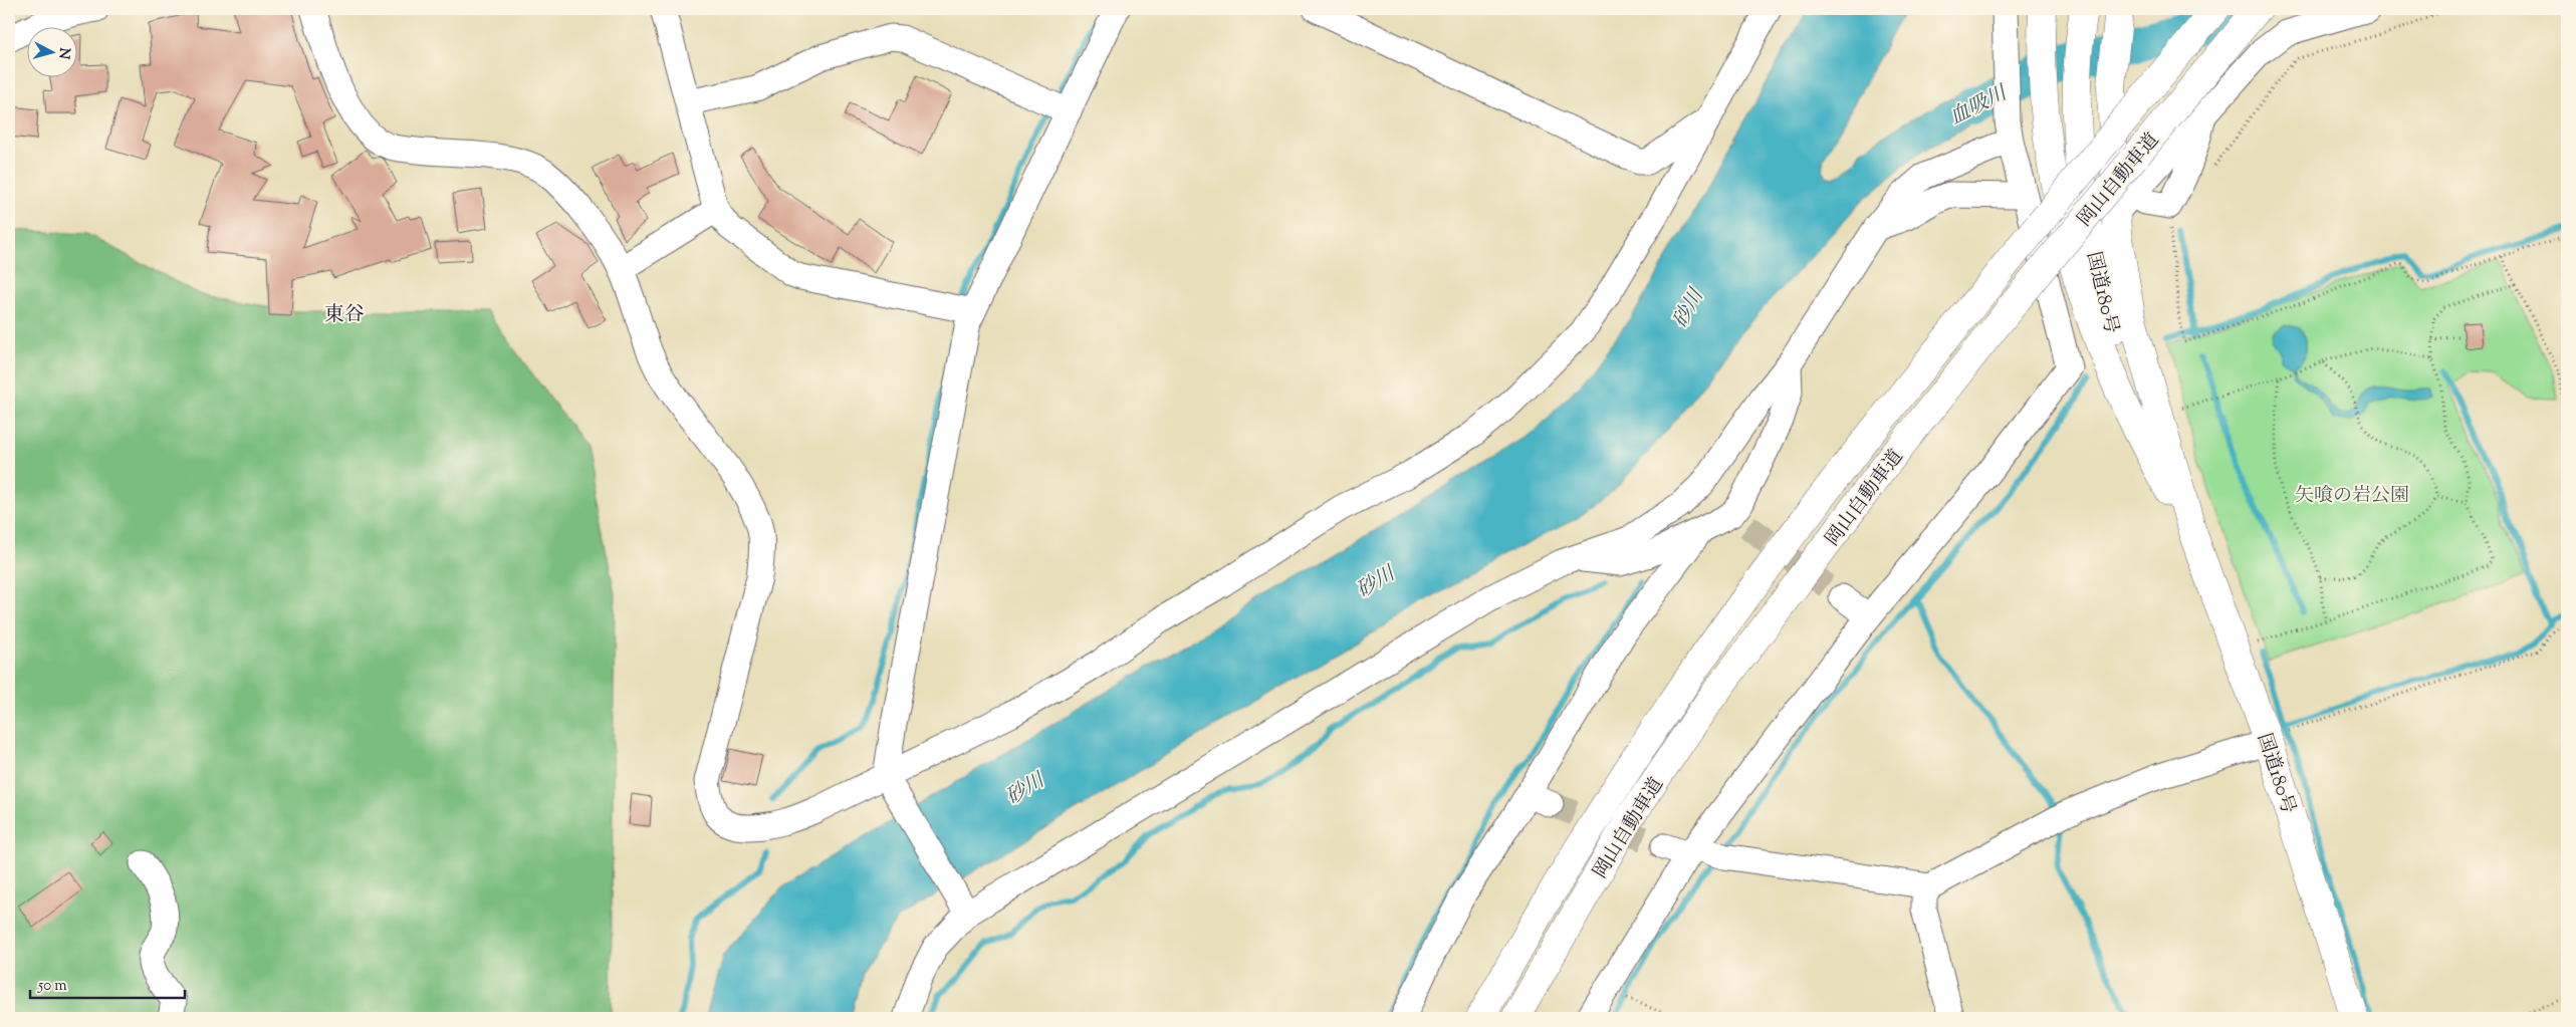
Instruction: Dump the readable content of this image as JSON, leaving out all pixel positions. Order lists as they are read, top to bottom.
{
  "streets": {
    "highway": ["岡山自動車道", "国道180号"]
  },
  "districts": ["東谷"],
  "water": ["血吸川", "砂川"],
  "parks": ["矢喰の岩公園"],
  "scale_bar": "50 m",
  "north": "right"
}
